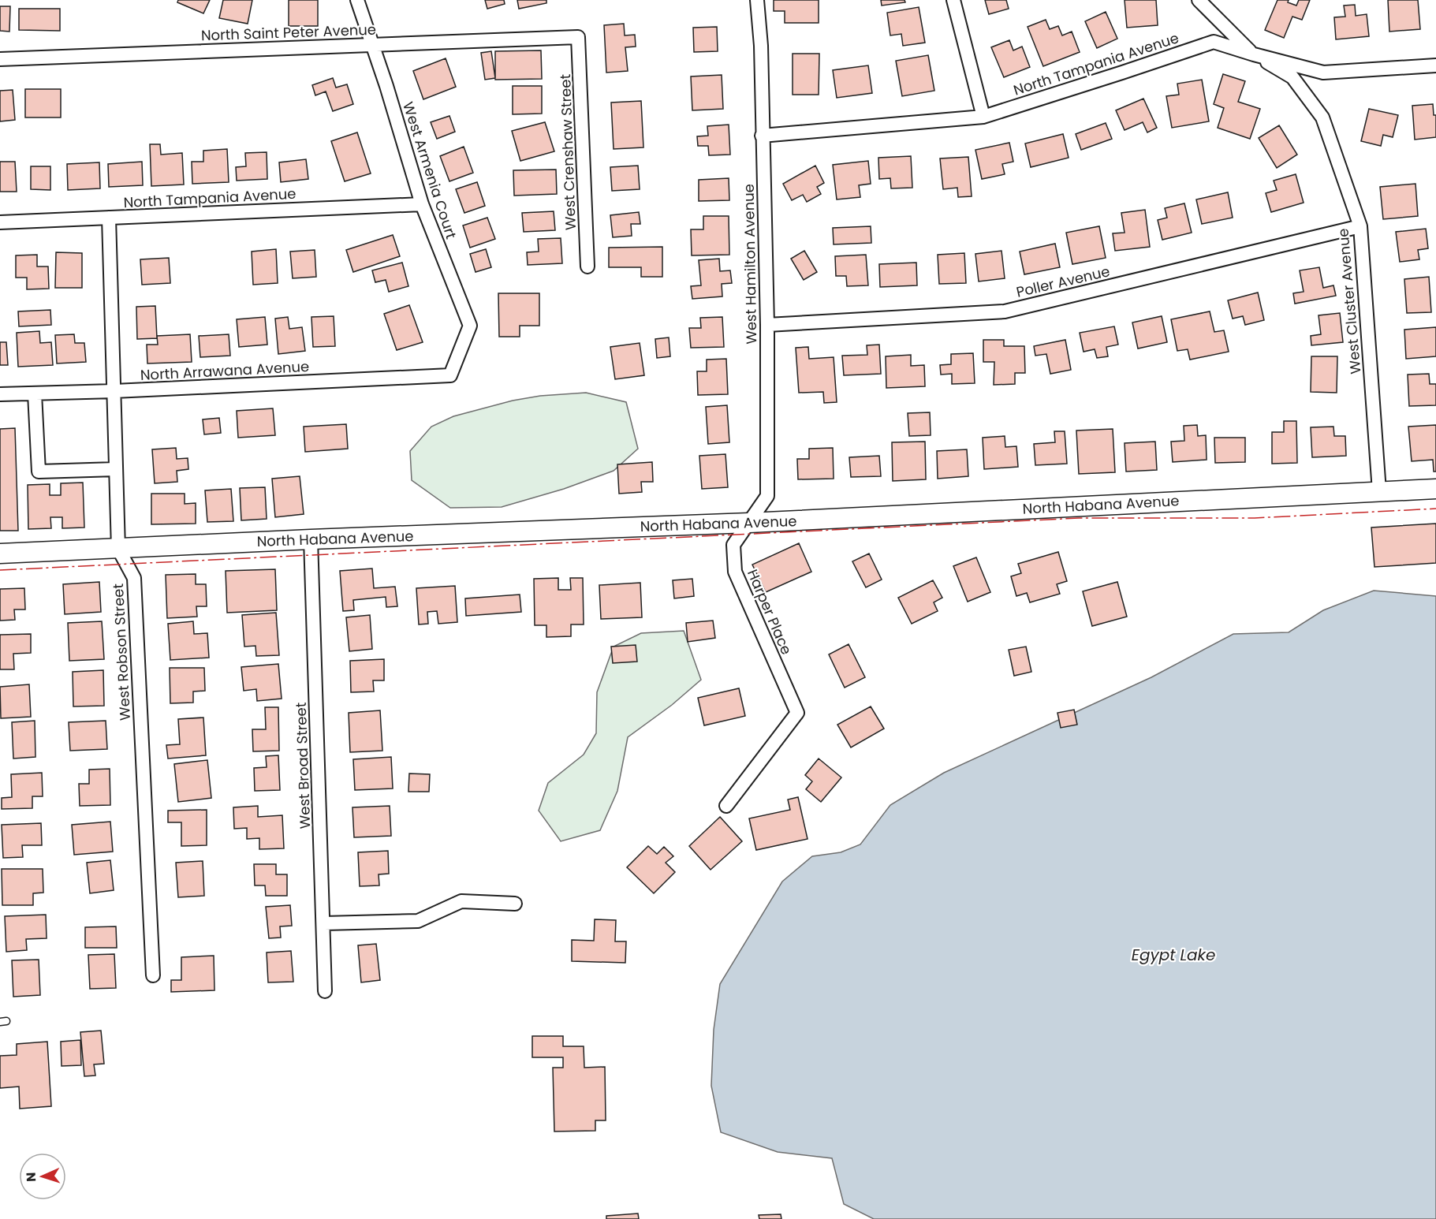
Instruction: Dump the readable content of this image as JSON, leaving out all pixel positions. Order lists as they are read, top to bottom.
{
  "streets": {
    "street": [
      "North Saint Peter Avenue",
      "North Tampania Avenue",
      "West Crenshaw Street",
      "West Armenia Court",
      "West Hamilton Avenue",
      "Poller Avenue",
      "West Cluster Avenue",
      "North Arrawana Avenue",
      "North Habana Avenue",
      "Harper Place",
      "West Robson Street",
      "West Broad Street"
    ]
  },
  "crossings": [
    ["North Saint Peter Avenue", "West Crenshaw Street"],
    ["North Saint Peter Avenue", "West Armenia Court"],
    ["North Tampania Avenue", "West Armenia Court"],
    ["North Tampania Avenue", "West Hamilton Avenue"],
    ["North Tampania Avenue", "West Cluster Avenue"],
    ["North Tampania Avenue", "West Robson Street"],
    ["West Armenia Court", "North Arrawana Avenue"],
    ["West Hamilton Avenue", "Poller Avenue"],
    ["West Hamilton Avenue", "North Habana Avenue"],
    ["West Hamilton Avenue", "Harper Place"],
    ["Poller Avenue", "West Cluster Avenue"],
    ["West Cluster Avenue", "North Habana Avenue"],
    ["North Arrawana Avenue", "West Robson Street"],
    ["North Habana Avenue", "Harper Place"],
    ["North Habana Avenue", "West Robson Street"],
    ["North Habana Avenue", "West Broad Street"]
  ],
  "water": ["Egypt Lake"],
  "north": "left"
}
